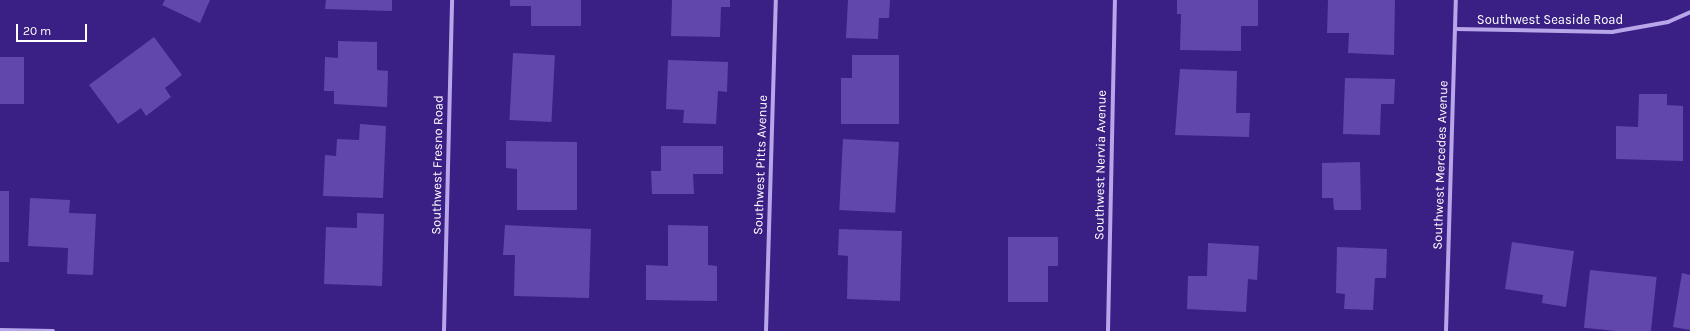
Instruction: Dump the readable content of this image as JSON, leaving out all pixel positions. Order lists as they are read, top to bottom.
{
  "streets": {
    "street": [
      "Southwest Seaside Road",
      "Southwest Fresno Road",
      "Southwest Pitts Avenue",
      "Southwest Nervia Avenue",
      "Southwest Mercedes Avenue"
    ]
  },
  "crossings": [
    ["Southwest Seaside Road", "Southwest Mercedes Avenue"]
  ],
  "scale_bar": "20 m"
}
